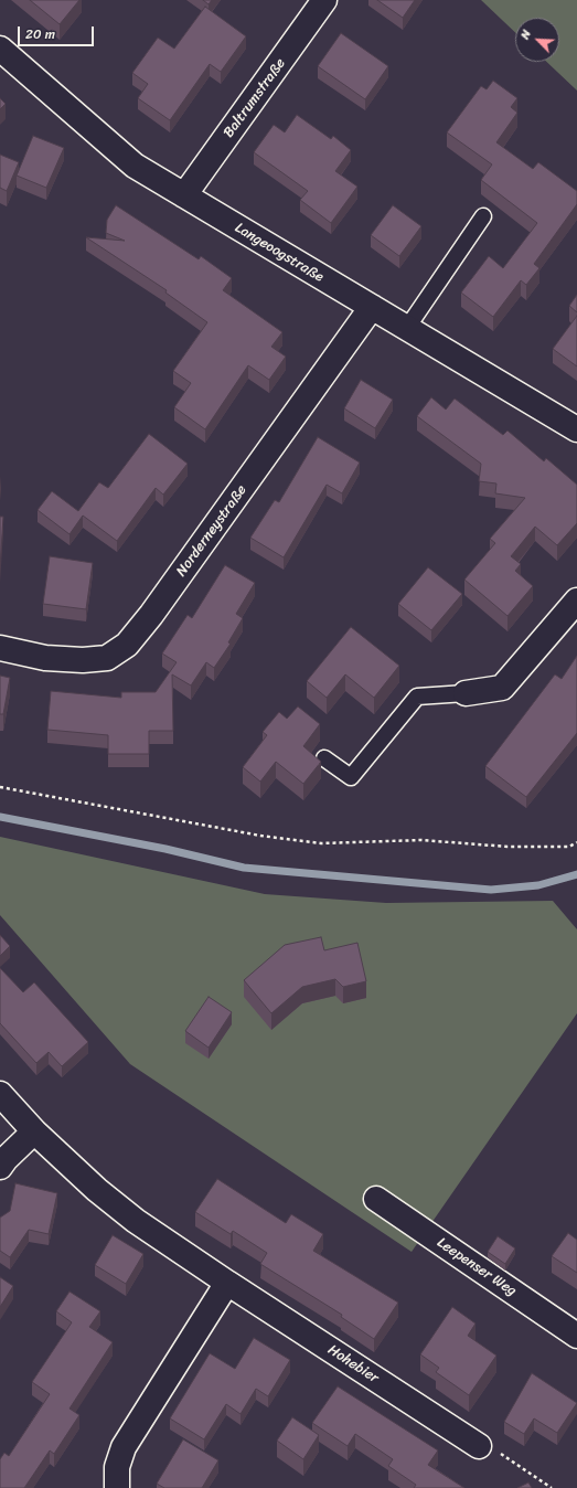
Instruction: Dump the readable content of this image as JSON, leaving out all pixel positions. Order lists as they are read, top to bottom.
{
  "streets": {
    "street": [
      "Baltrumstraße",
      "Langeoogstraße",
      "Norderneystraße",
      "Leepenser Weg",
      "Hohebier"
    ]
  },
  "crossings": [
    ["Baltrumstraße", "Langeoogstraße"],
    ["Langeoogstraße", "Norderneystraße"]
  ],
  "scale_bar": "20 m",
  "north": "top left"
}
